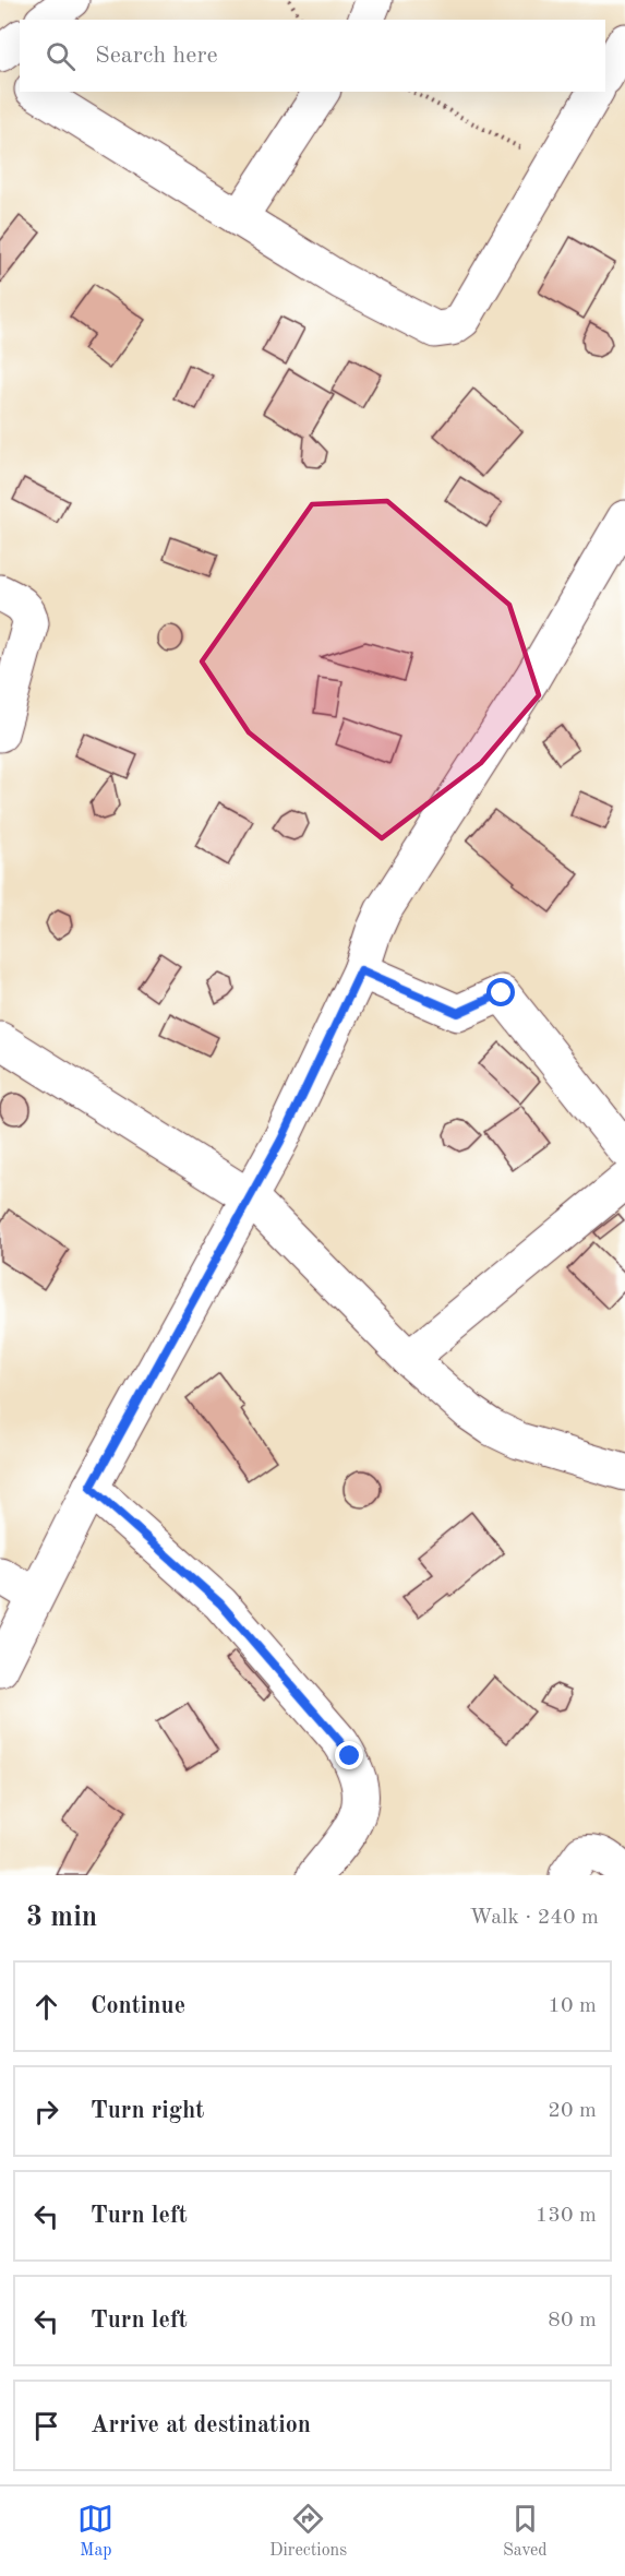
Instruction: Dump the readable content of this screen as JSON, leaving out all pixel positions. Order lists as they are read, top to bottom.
{
  "page": {
    "search": "Search here",
    "heading": ["3 min", "Walk · 240 m"],
    "list": [
      ["Continue", "10 m"],
      ["Turn right", "20 m"],
      ["Turn left", "130 m"],
      ["Turn left", "80 m"],
      "Arrive at destination"
    ],
    "nav": ["Map", "Directions", "Saved"]
  }
}
